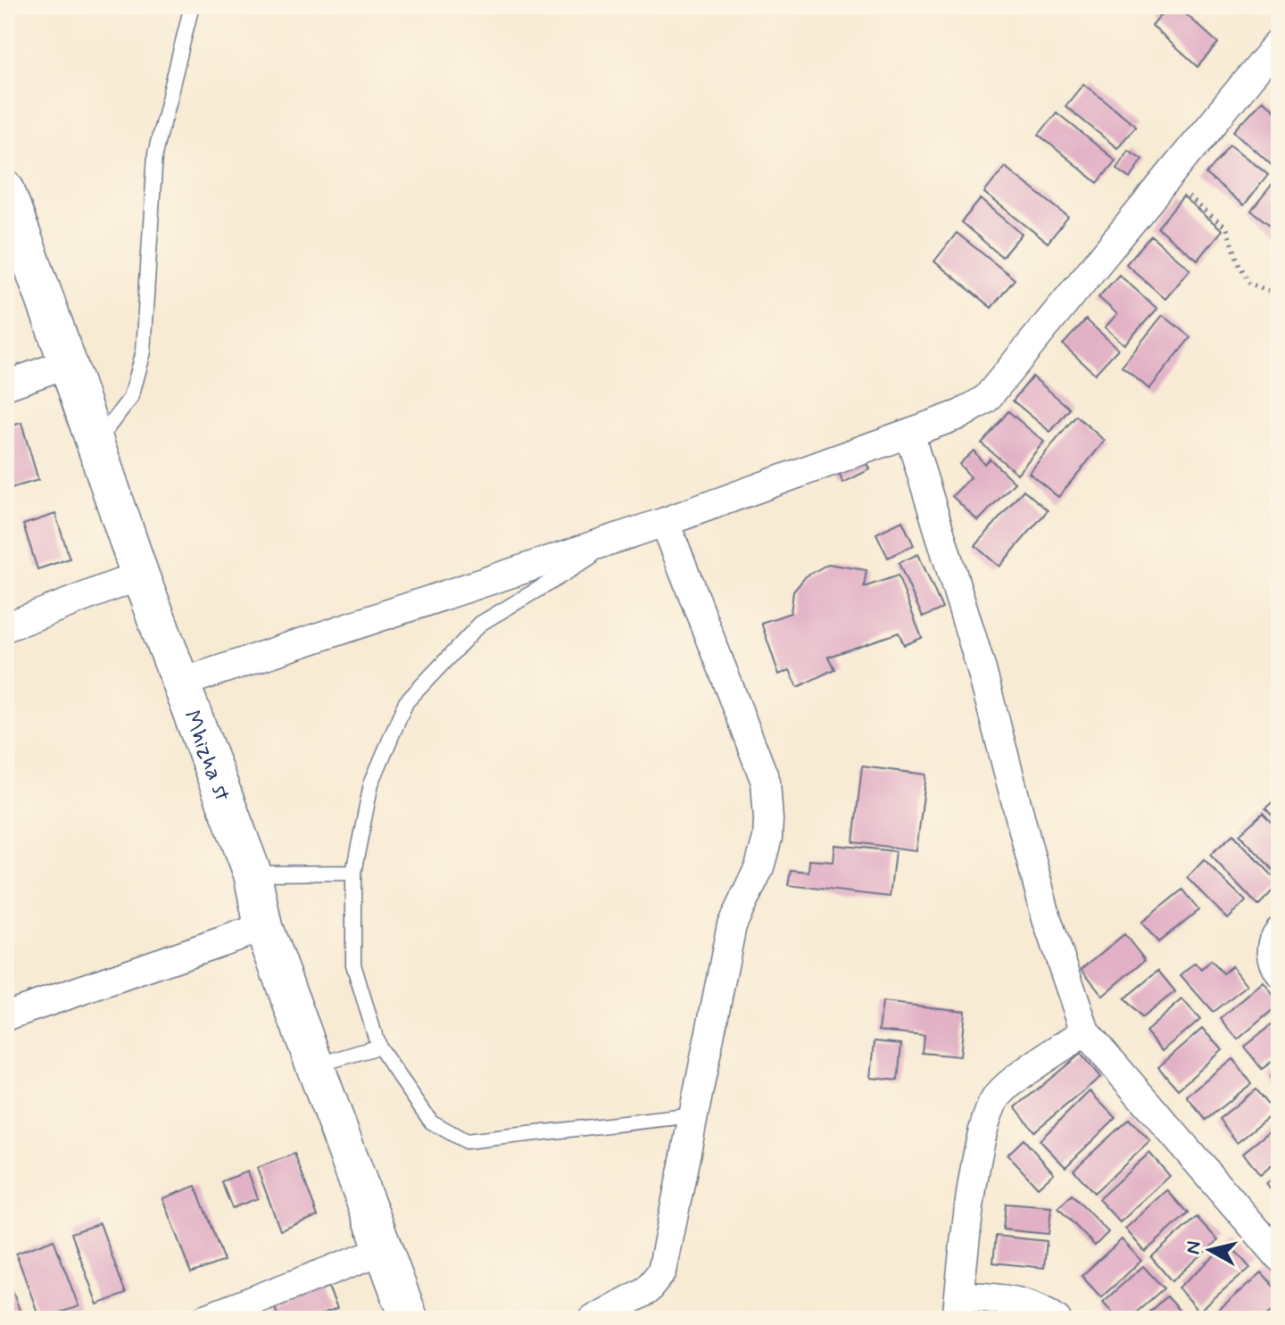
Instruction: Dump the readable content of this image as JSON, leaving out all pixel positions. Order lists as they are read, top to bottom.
{
  "streets": {
    "street": ["Mhizha st"]
  },
  "north": "left"
}
